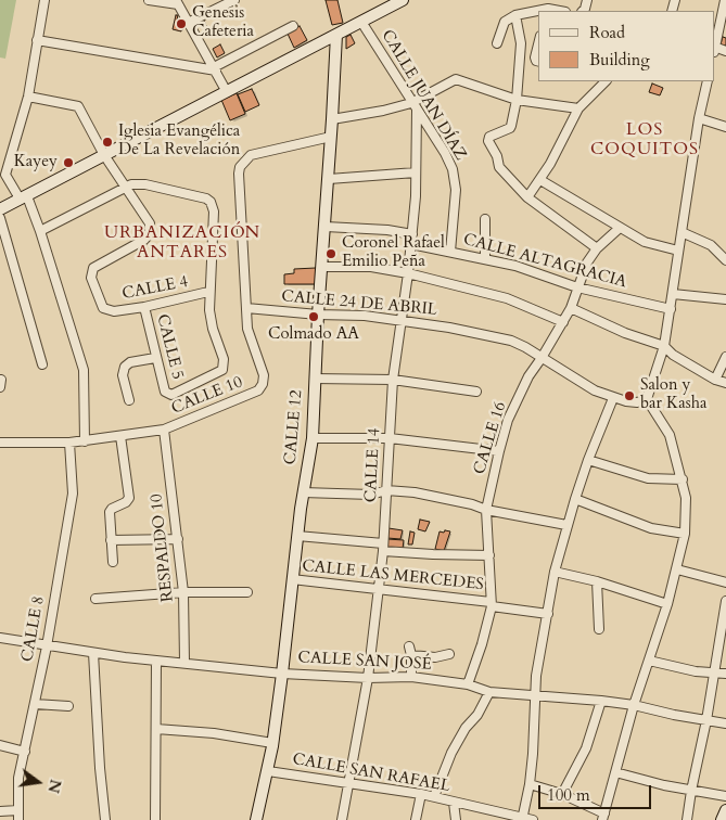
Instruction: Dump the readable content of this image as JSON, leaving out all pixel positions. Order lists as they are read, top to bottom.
{
  "streets": {
    "main road": ["CALLE 12"],
    "street": [
      "CALLE JUAN DÍAZ",
      "CALLE ALTAGRACIA",
      "CALLE 4",
      "CALLE 24 DE ABRIL",
      "CALLE 5",
      "CALLE 10",
      "CALLE 16",
      "CALLE 14",
      "RESPALDO 10",
      "CALLE LAS MERCEDES",
      "CALLE 8",
      "CALLE SAN JOSÉ",
      "CALLE SAN RAFAEL"
    ]
  },
  "crossings": [
    ["CALLE JUAN DÍAZ", "CALLE ALTAGRACIA"],
    ["CALLE JUAN DÍAZ", "CALLE 14"],
    ["CALLE ALTAGRACIA", "CALLE 12"],
    ["CALLE ALTAGRACIA", "CALLE 16"],
    ["CALLE ALTAGRACIA", "CALLE 14"],
    ["CALLE 4", "CALLE 5"],
    ["CALLE 24 DE ABRIL", "CALLE 10"],
    ["CALLE 24 DE ABRIL", "CALLE 12"],
    ["CALLE 24 DE ABRIL", "CALLE 16"],
    ["CALLE 24 DE ABRIL", "CALLE 14"],
    ["CALLE 10", "CALLE 12"],
    ["CALLE 10", "RESPALDO 10"],
    ["CALLE 10", "CALLE 8"],
    ["CALLE 12", "CALLE LAS MERCEDES"],
    ["CALLE 12", "CALLE SAN JOSÉ"],
    ["CALLE 12", "CALLE SAN RAFAEL"],
    ["CALLE 16", "CALLE LAS MERCEDES"],
    ["CALLE 16", "CALLE SAN JOSÉ"],
    ["CALLE 14", "CALLE LAS MERCEDES"],
    ["CALLE 14", "CALLE SAN JOSÉ"],
    ["CALLE 14", "CALLE SAN RAFAEL"],
    ["RESPALDO 10", "CALLE SAN JOSÉ"],
    ["CALLE 8", "CALLE SAN JOSÉ"]
  ],
  "districts": ["LOS COQUITOS", "URBANIZACIÓN ANTARES"],
  "places": [
    "Genesis Cafeteria",
    "Iglesia Evangélica De La Revelación",
    "Kayey",
    "Coronel Rafael Emilio Peña",
    "Colmado AA",
    "Salon y bar Kasha"
  ],
  "legend": ["Road", "Building"],
  "scale_bar": "100 m",
  "north": "right"
}
